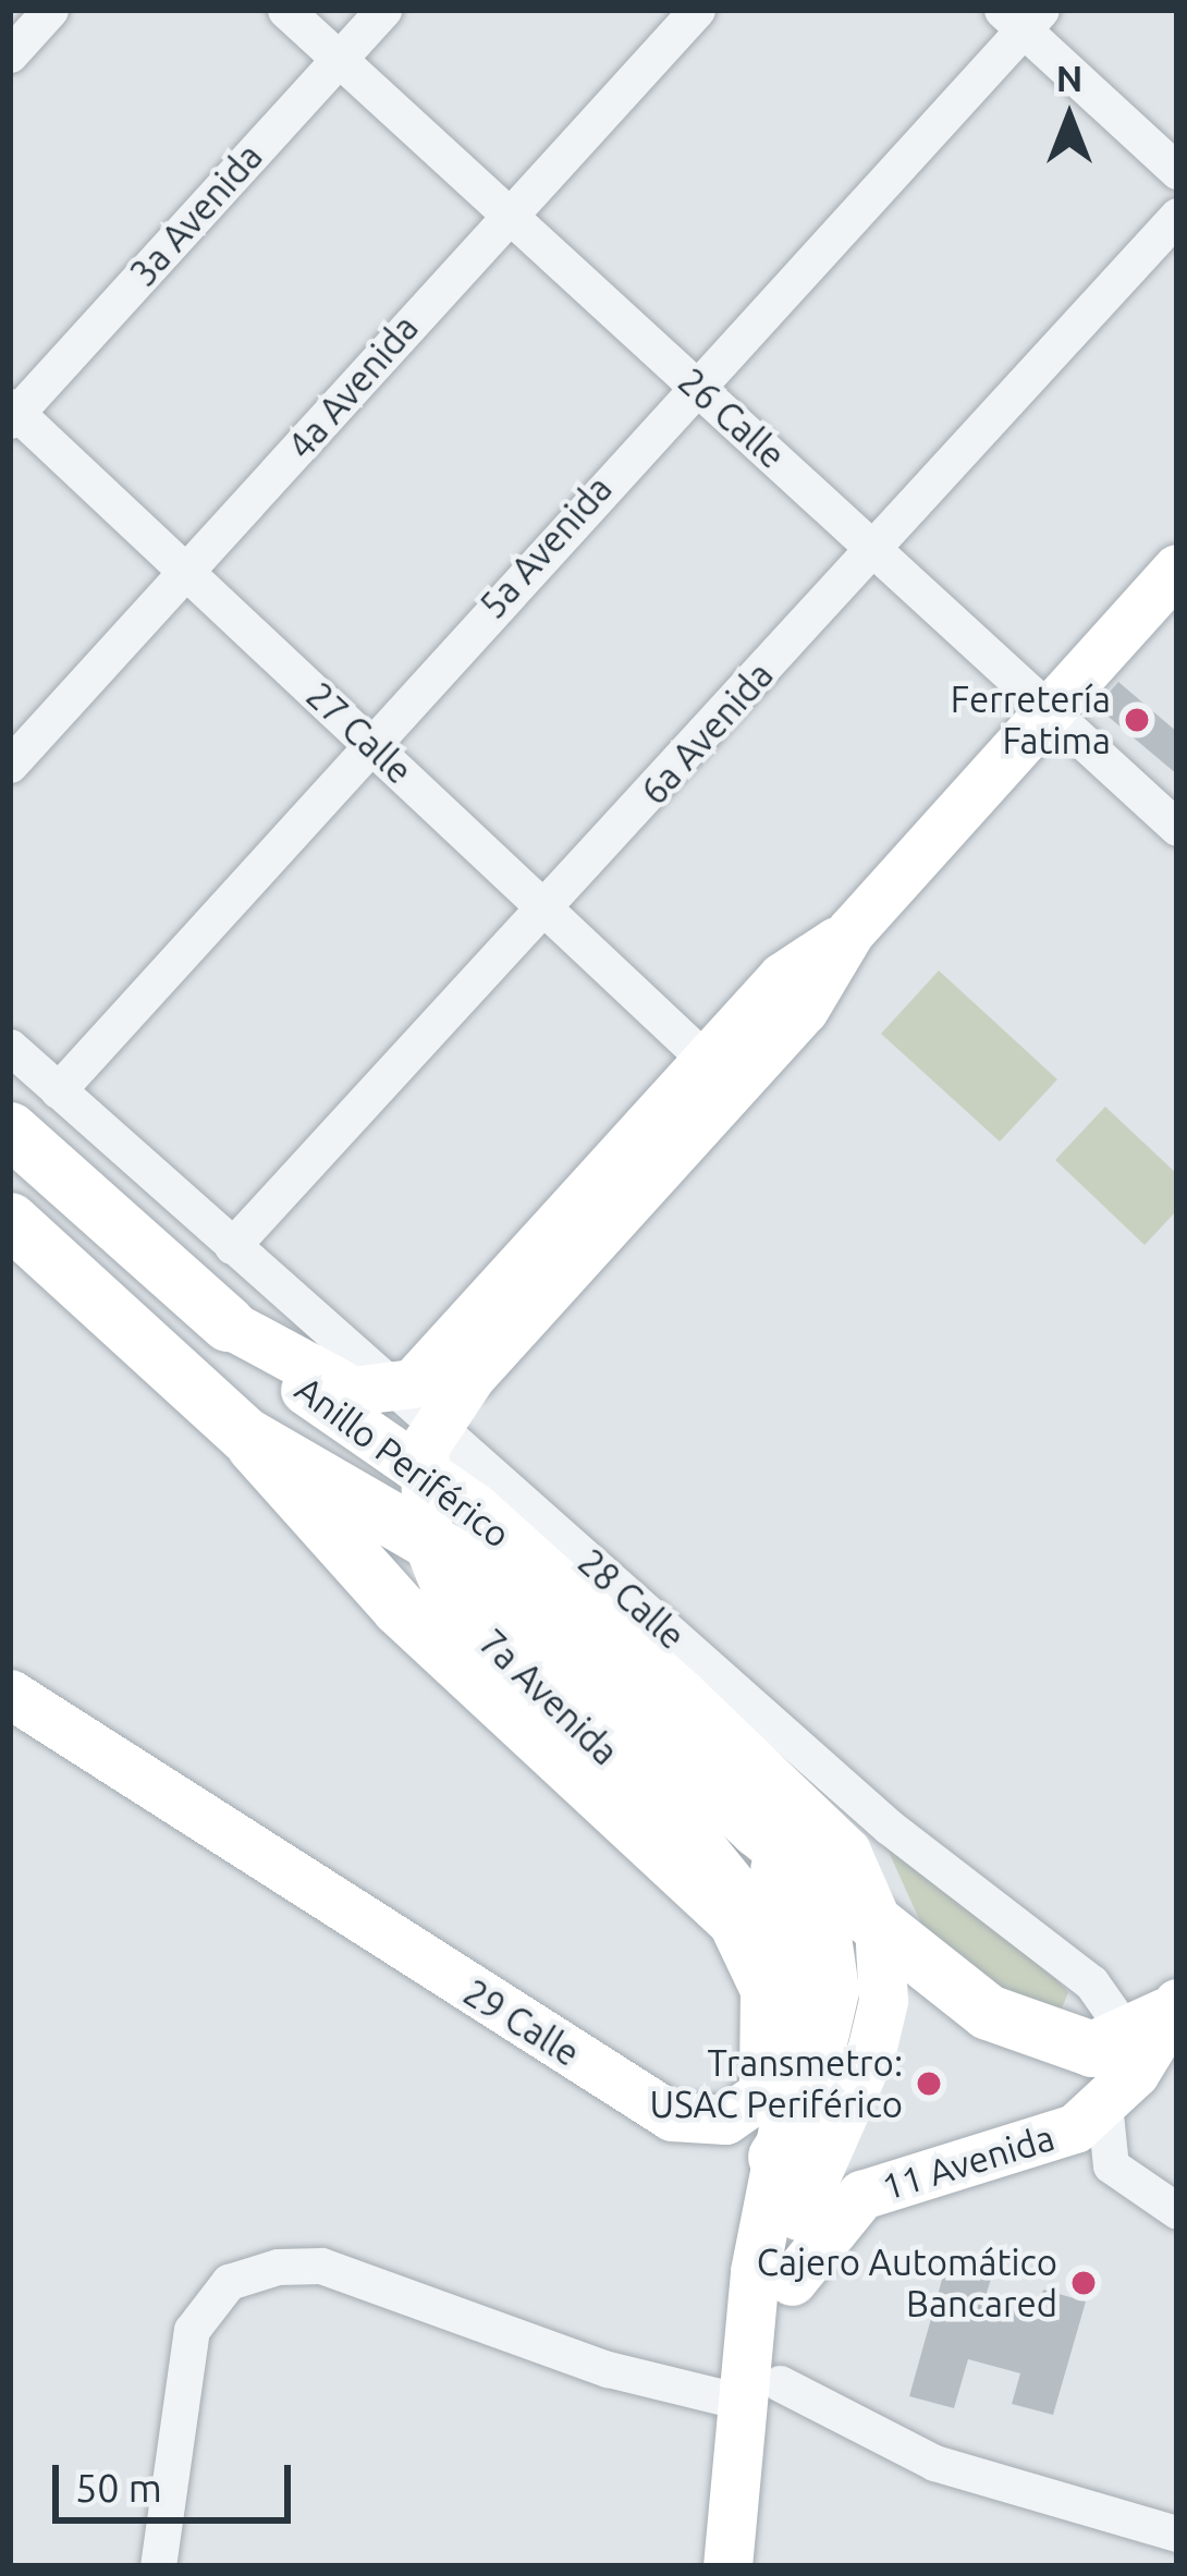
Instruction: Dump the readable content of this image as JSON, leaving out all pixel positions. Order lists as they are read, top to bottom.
{
  "streets": {
    "main road": ["Anillo Periférico"],
    "street": [
      "3a Avenida",
      "4a Avenida",
      "26 Calle",
      "5a Avenida",
      "27 Calle",
      "6a Avenida",
      "28 Calle",
      "7a Avenida",
      "29 Calle",
      "11 Avenida"
    ]
  },
  "crossings": [
    ["3a Avenida", "26 Calle"],
    ["3a Avenida", "27 Calle"],
    ["4a Avenida", "26 Calle"],
    ["4a Avenida", "27 Calle"],
    ["26 Calle", "5a Avenida"],
    ["26 Calle", "6a Avenida"],
    ["26 Calle", "7a Avenida"],
    ["5a Avenida", "27 Calle"],
    ["5a Avenida", "28 Calle"],
    ["27 Calle", "6a Avenida"],
    ["27 Calle", "7a Avenida"],
    ["6a Avenida", "28 Calle"],
    ["Anillo Periférico", "28 Calle"],
    ["Anillo Periférico", "11 Avenida"],
    ["28 Calle", "7a Avenida"]
  ],
  "places": ["Ferretería Fatima", "Transmetro: USAC Periférico", "Cajero Automático Bancared"],
  "scale_bar": "50 m",
  "north": "top"
}
